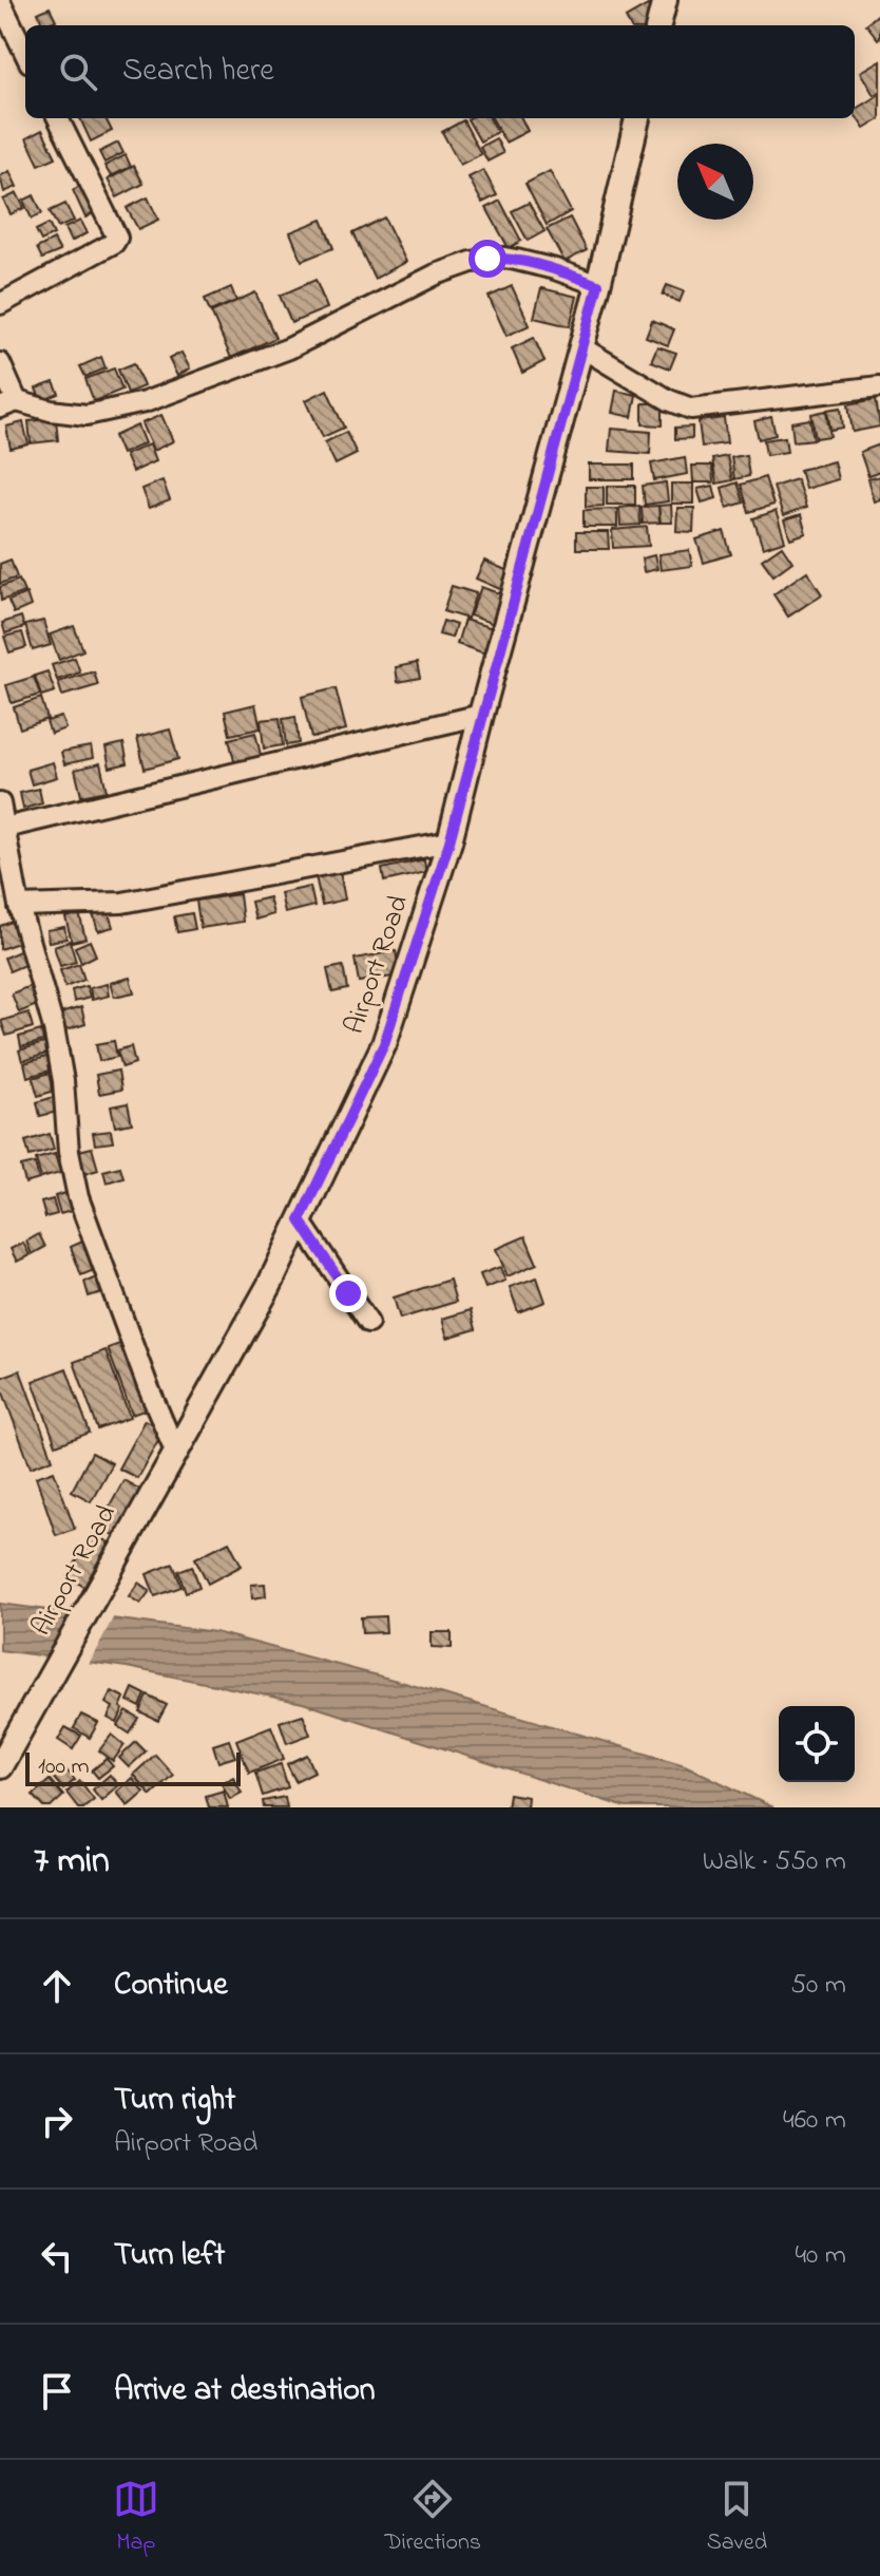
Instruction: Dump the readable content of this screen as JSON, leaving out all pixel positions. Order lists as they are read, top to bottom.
{
  "streets": {
    "main road": ["Airport Road"]
  },
  "scale_bar": "100 m",
  "north": "top left",
  "page": {
    "search": "Search here",
    "scale": "100 m",
    "heading": ["7 min", "Walk · 550 m"],
    "list": [
      ["Continue", "50 m"],
      ["Turn right", "Airport Road", "460 m"],
      ["Turn left", "40 m"],
      "Arrive at destination"
    ],
    "nav": ["Map", "Directions", "Saved"]
  }
}
